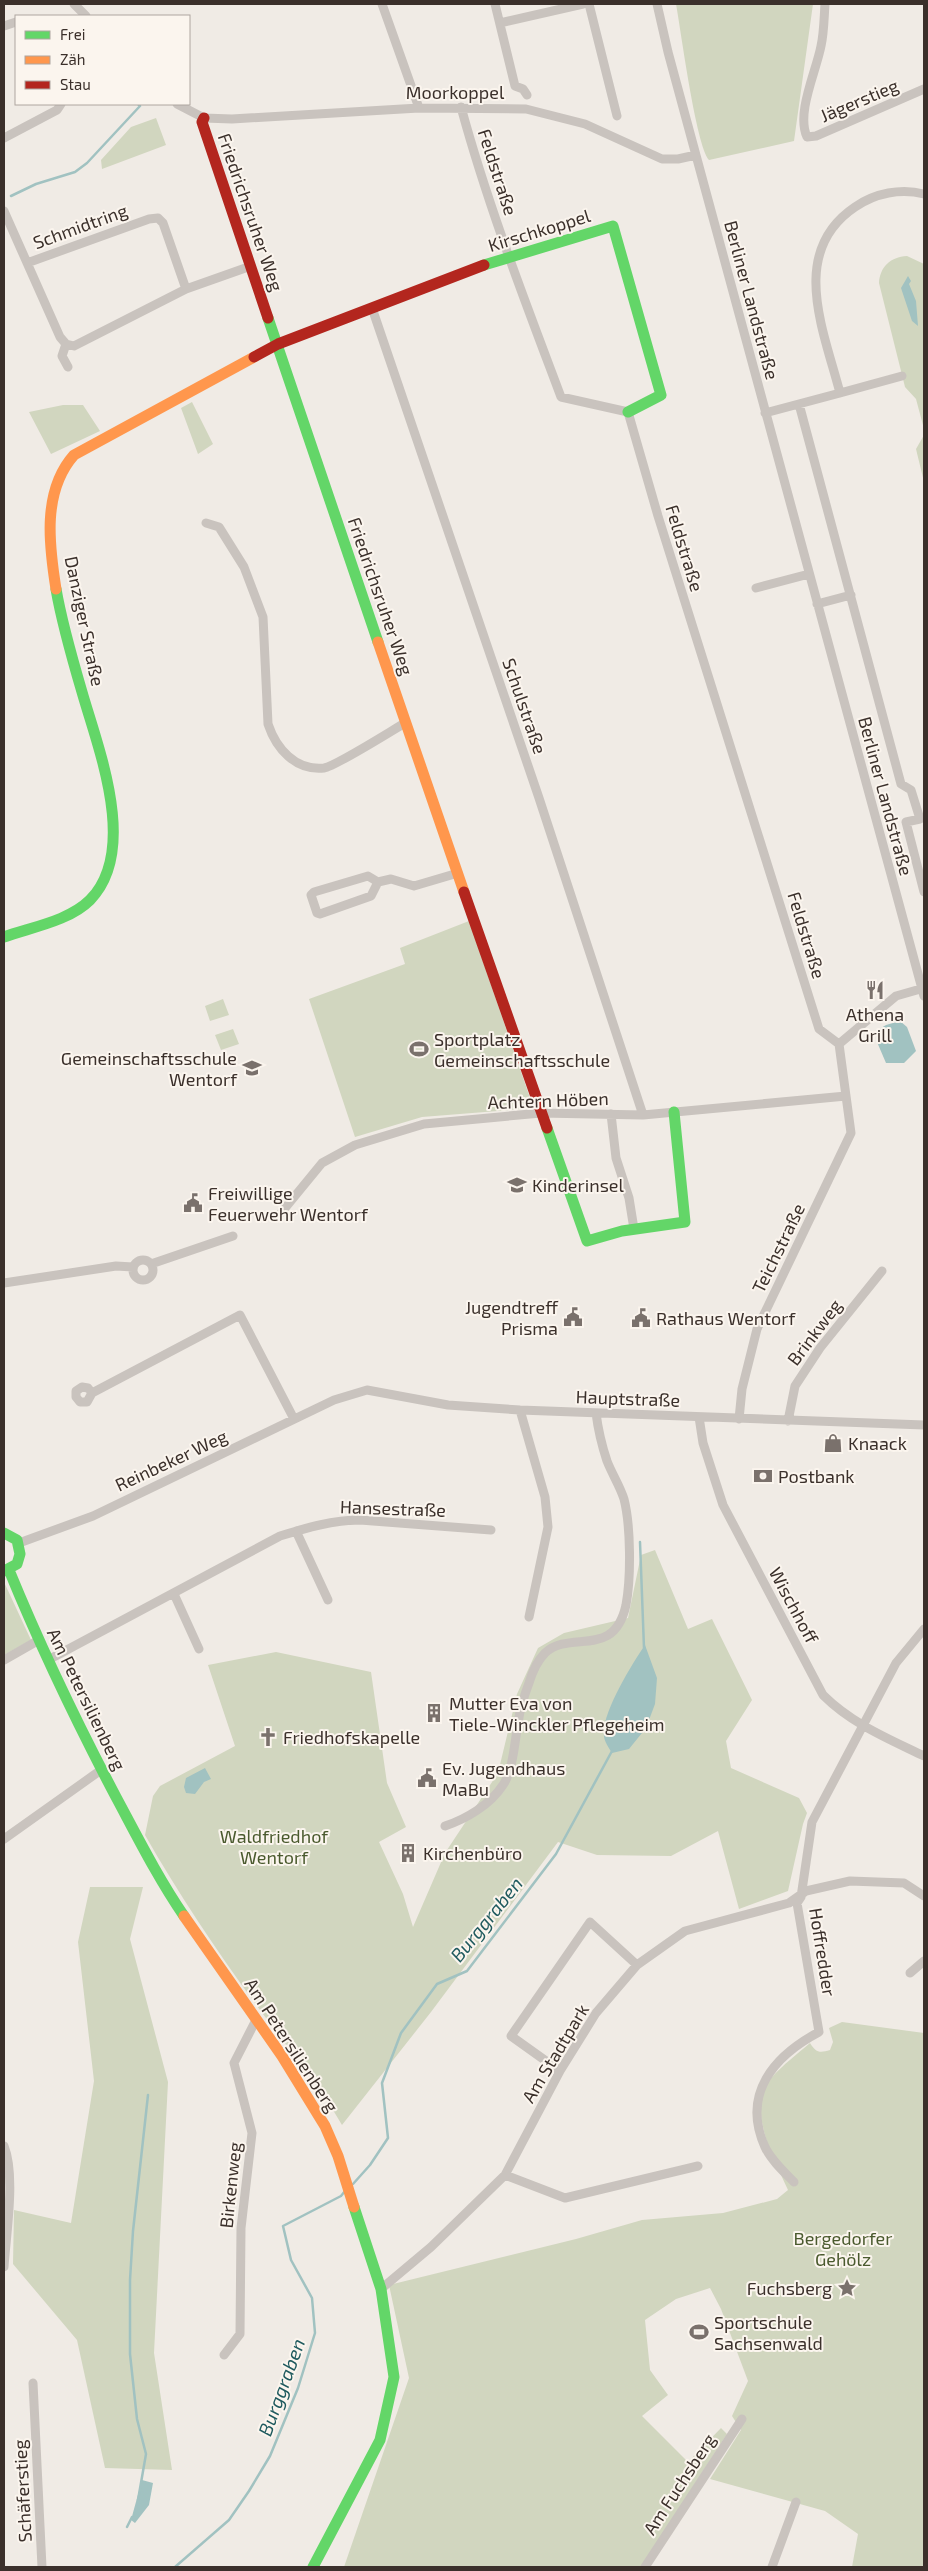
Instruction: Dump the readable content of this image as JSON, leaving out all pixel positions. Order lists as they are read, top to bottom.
{
  "streets": {
    "street": [
      "Moorkoppel",
      "Jägerstieg",
      "Feldstraße",
      "Friedrichsruher Weg",
      "Schmidtring",
      "Kirschkoppel",
      "Berliner Landstraße",
      "Danziger Straße",
      "Schulstraße",
      "Achtern Höben",
      "Teichstraße",
      "Brinkweg",
      "Hauptstraße",
      "Reinbeker Weg",
      "Hansestraße",
      "Wischhoff",
      "Am Petersilienberg",
      "Hoffredder",
      "Am Stadtpark",
      "Birkenweg",
      "Am Fuchsberg",
      "Schäferstieg"
    ]
  },
  "crossings": [
    ["Moorkoppel", "Feldstraße"],
    ["Moorkoppel", "Friedrichsruher Weg"],
    ["Moorkoppel", "Berliner Landstraße"],
    ["Feldstraße", "Kirschkoppel"],
    ["Feldstraße", "Teichstraße"],
    ["Friedrichsruher Weg", "Kirschkoppel"],
    ["Friedrichsruher Weg", "Danziger Straße"],
    ["Friedrichsruher Weg", "Achtern Höben"],
    ["Kirschkoppel", "Danziger Straße"],
    ["Kirschkoppel", "Schulstraße"],
    ["Schulstraße", "Achtern Höben"],
    ["Achtern Höben", "Teichstraße"],
    ["Teichstraße", "Hauptstraße"],
    ["Brinkweg", "Hauptstraße"],
    ["Hauptstraße", "Reinbeker Weg"],
    ["Hauptstraße", "Wischhoff"],
    ["Hansestraße", "Am Petersilienberg"],
    ["Wischhoff", "Hoffredder"],
    ["Am Petersilienberg", "Am Stadtpark"],
    ["Am Petersilienberg", "Birkenweg"],
    ["Hoffredder", "Am Stadtpark"]
  ],
  "water": ["Burggraben"],
  "parks": ["Waldfriedhof Wentorf", "Bergedorfer Gehölz"],
  "places": {
    "restaurant": ["Athena Grill"],
    "sports": ["Sportplatz Gemeinschaftsschule", "Sportschule Sachsenwald"],
    "school or university": ["Gemeinschaftsschule Wentorf", "Kinderinsel"],
    "public building": [
      "Freiwillige Feuerwehr Wentorf",
      "Jugendtreff Prisma",
      "Rathaus Wentorf",
      "Ev. Jugendhaus MaBu"
    ],
    "shop": ["Knaack"],
    "bank": ["Postbank"],
    "building": ["Mutter Eva von Tiele-Winckler Pflegeheim", "Kirchenbüro"],
    "church": ["Friedhofskapelle"],
    "place": ["Fuchsberg"]
  },
  "legend": ["Frei", "Zäh", "Stau"]
}
